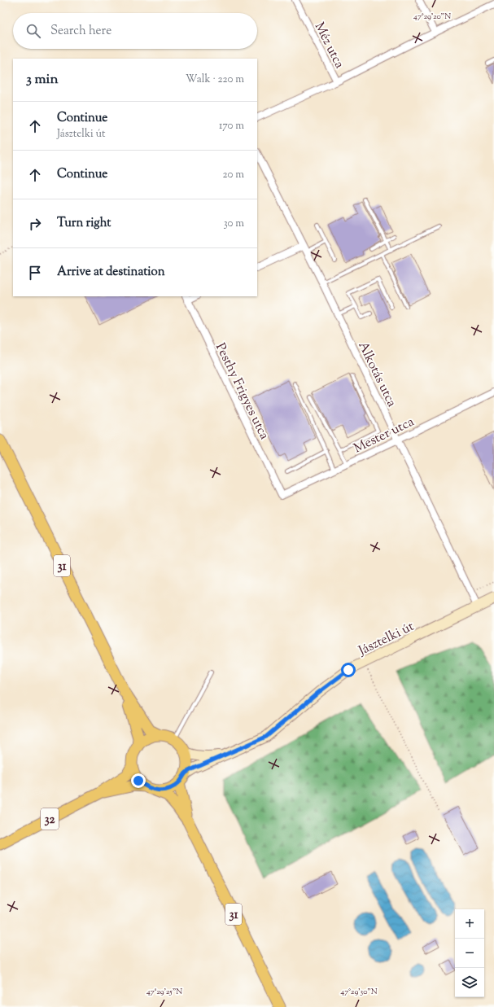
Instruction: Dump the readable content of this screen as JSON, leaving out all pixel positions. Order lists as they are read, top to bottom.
{
  "streets": {
    "main road": ["31", "32"],
    "street": [
      "Méz utca",
      "Alkotás utca",
      "Pesthy Frigyes utca",
      "Mester utca",
      "Jásztelki út"
    ]
  },
  "crossings": [
    ["Alkotás utca", "Mester utca"],
    ["Alkotás utca", "Jásztelki út"],
    ["Pesthy Frigyes utca", "Mester utca"],
    ["31", "Jásztelki út"],
    ["31", "32"],
    ["Jásztelki út", "32"]
  ],
  "page": {
    "search": "Search here",
    "heading": ["3 min", "Walk · 220 m"],
    "list": [
      ["Continue", "Jásztelki út", "170 m"],
      ["Continue", "20 m"],
      ["Turn right", "30 m"],
      "Arrive at destination"
    ],
    "map_buttons": ["+", "−"]
  },
  "coordinates": ["47°29'20\"N", "47°29'25\"N", "47°29'30\"N"]
}
